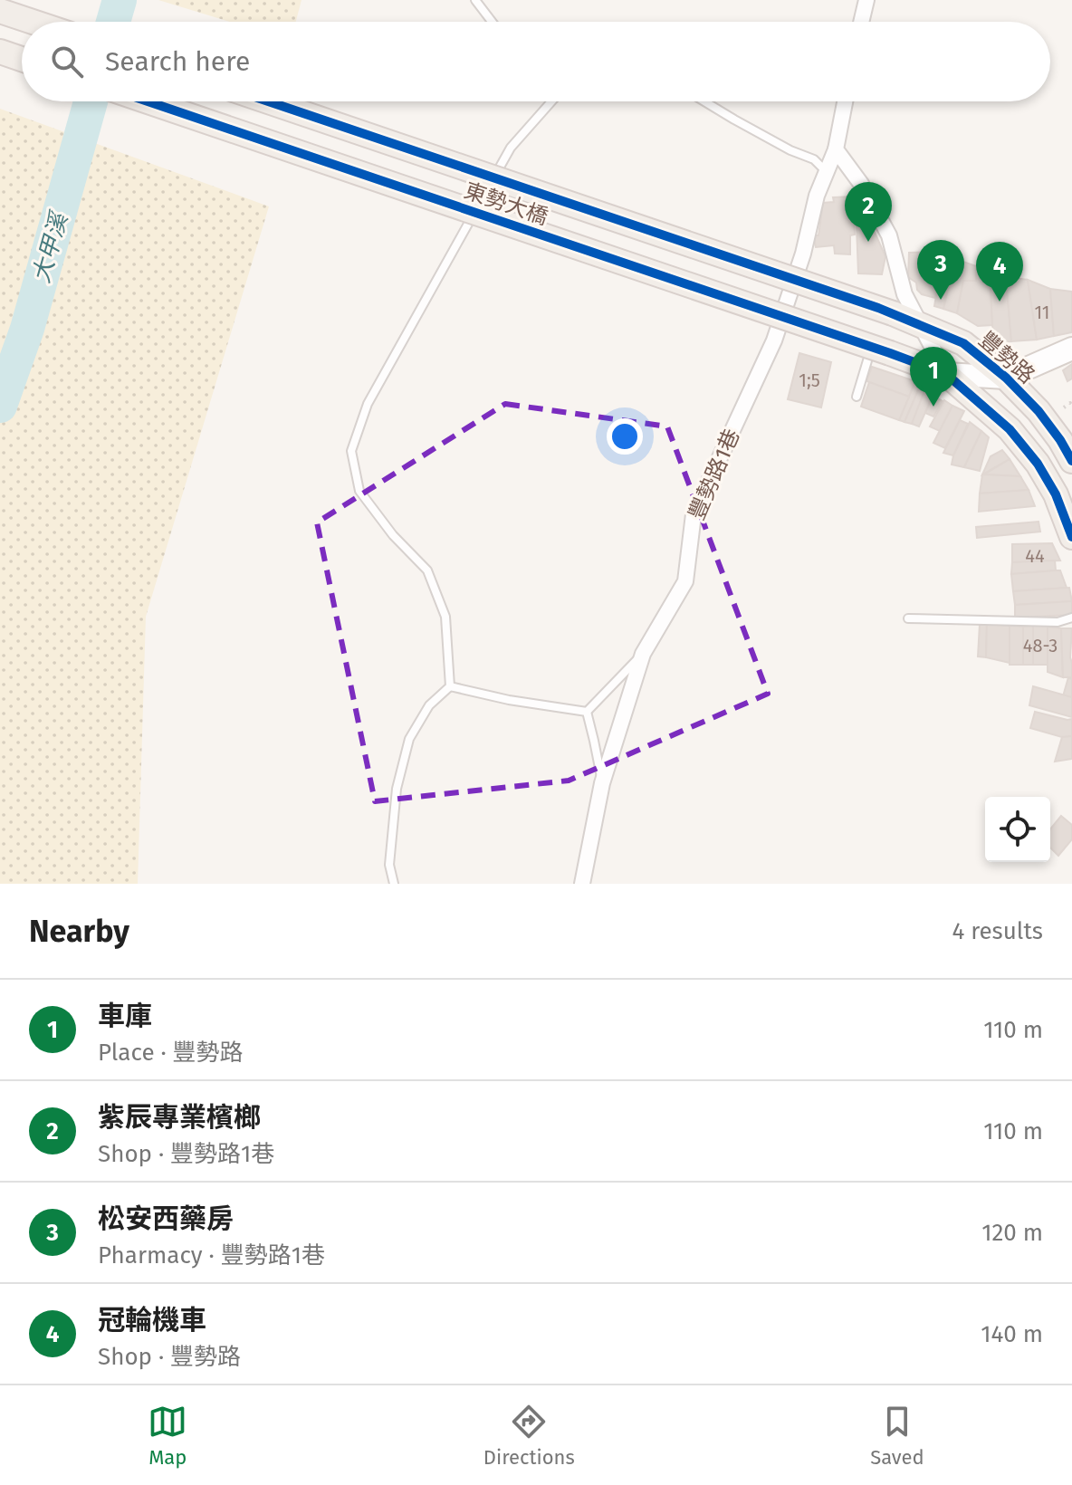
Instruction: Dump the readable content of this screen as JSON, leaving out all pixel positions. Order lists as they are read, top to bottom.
{
  "streets": {
    "main road": ["東勢大橋", "豐勢路"],
    "street": ["豐勢路1巷"]
  },
  "crossings": [
    ["東勢大橋", "豐勢路"]
  ],
  "water": ["大甲溪"],
  "house_numbers": [
    "11",
    "1;5",
    "44",
    "48-3"
  ],
  "page": {
    "search": "Search here",
    "pins": [
      "2",
      "3",
      "4",
      "1"
    ],
    "heading": ["Nearby", "4 results"],
    "list": [
      {
        "mark": "1",
        "name": "車庫",
        "note": "Place · 豐勢路",
        "value": "110 m"
      },
      {
        "mark": "2",
        "name": "紫辰專業檳榔",
        "note": "Shop · 豐勢路1巷",
        "value": "110 m"
      },
      {
        "mark": "3",
        "name": "松安西藥房",
        "note": "Pharmacy · 豐勢路1巷",
        "value": "120 m"
      },
      {
        "mark": "4",
        "name": "冠輪機車",
        "note": "Shop · 豐勢路",
        "value": "140 m"
      }
    ],
    "nav": ["Map", "Directions", "Saved"]
  }
}
